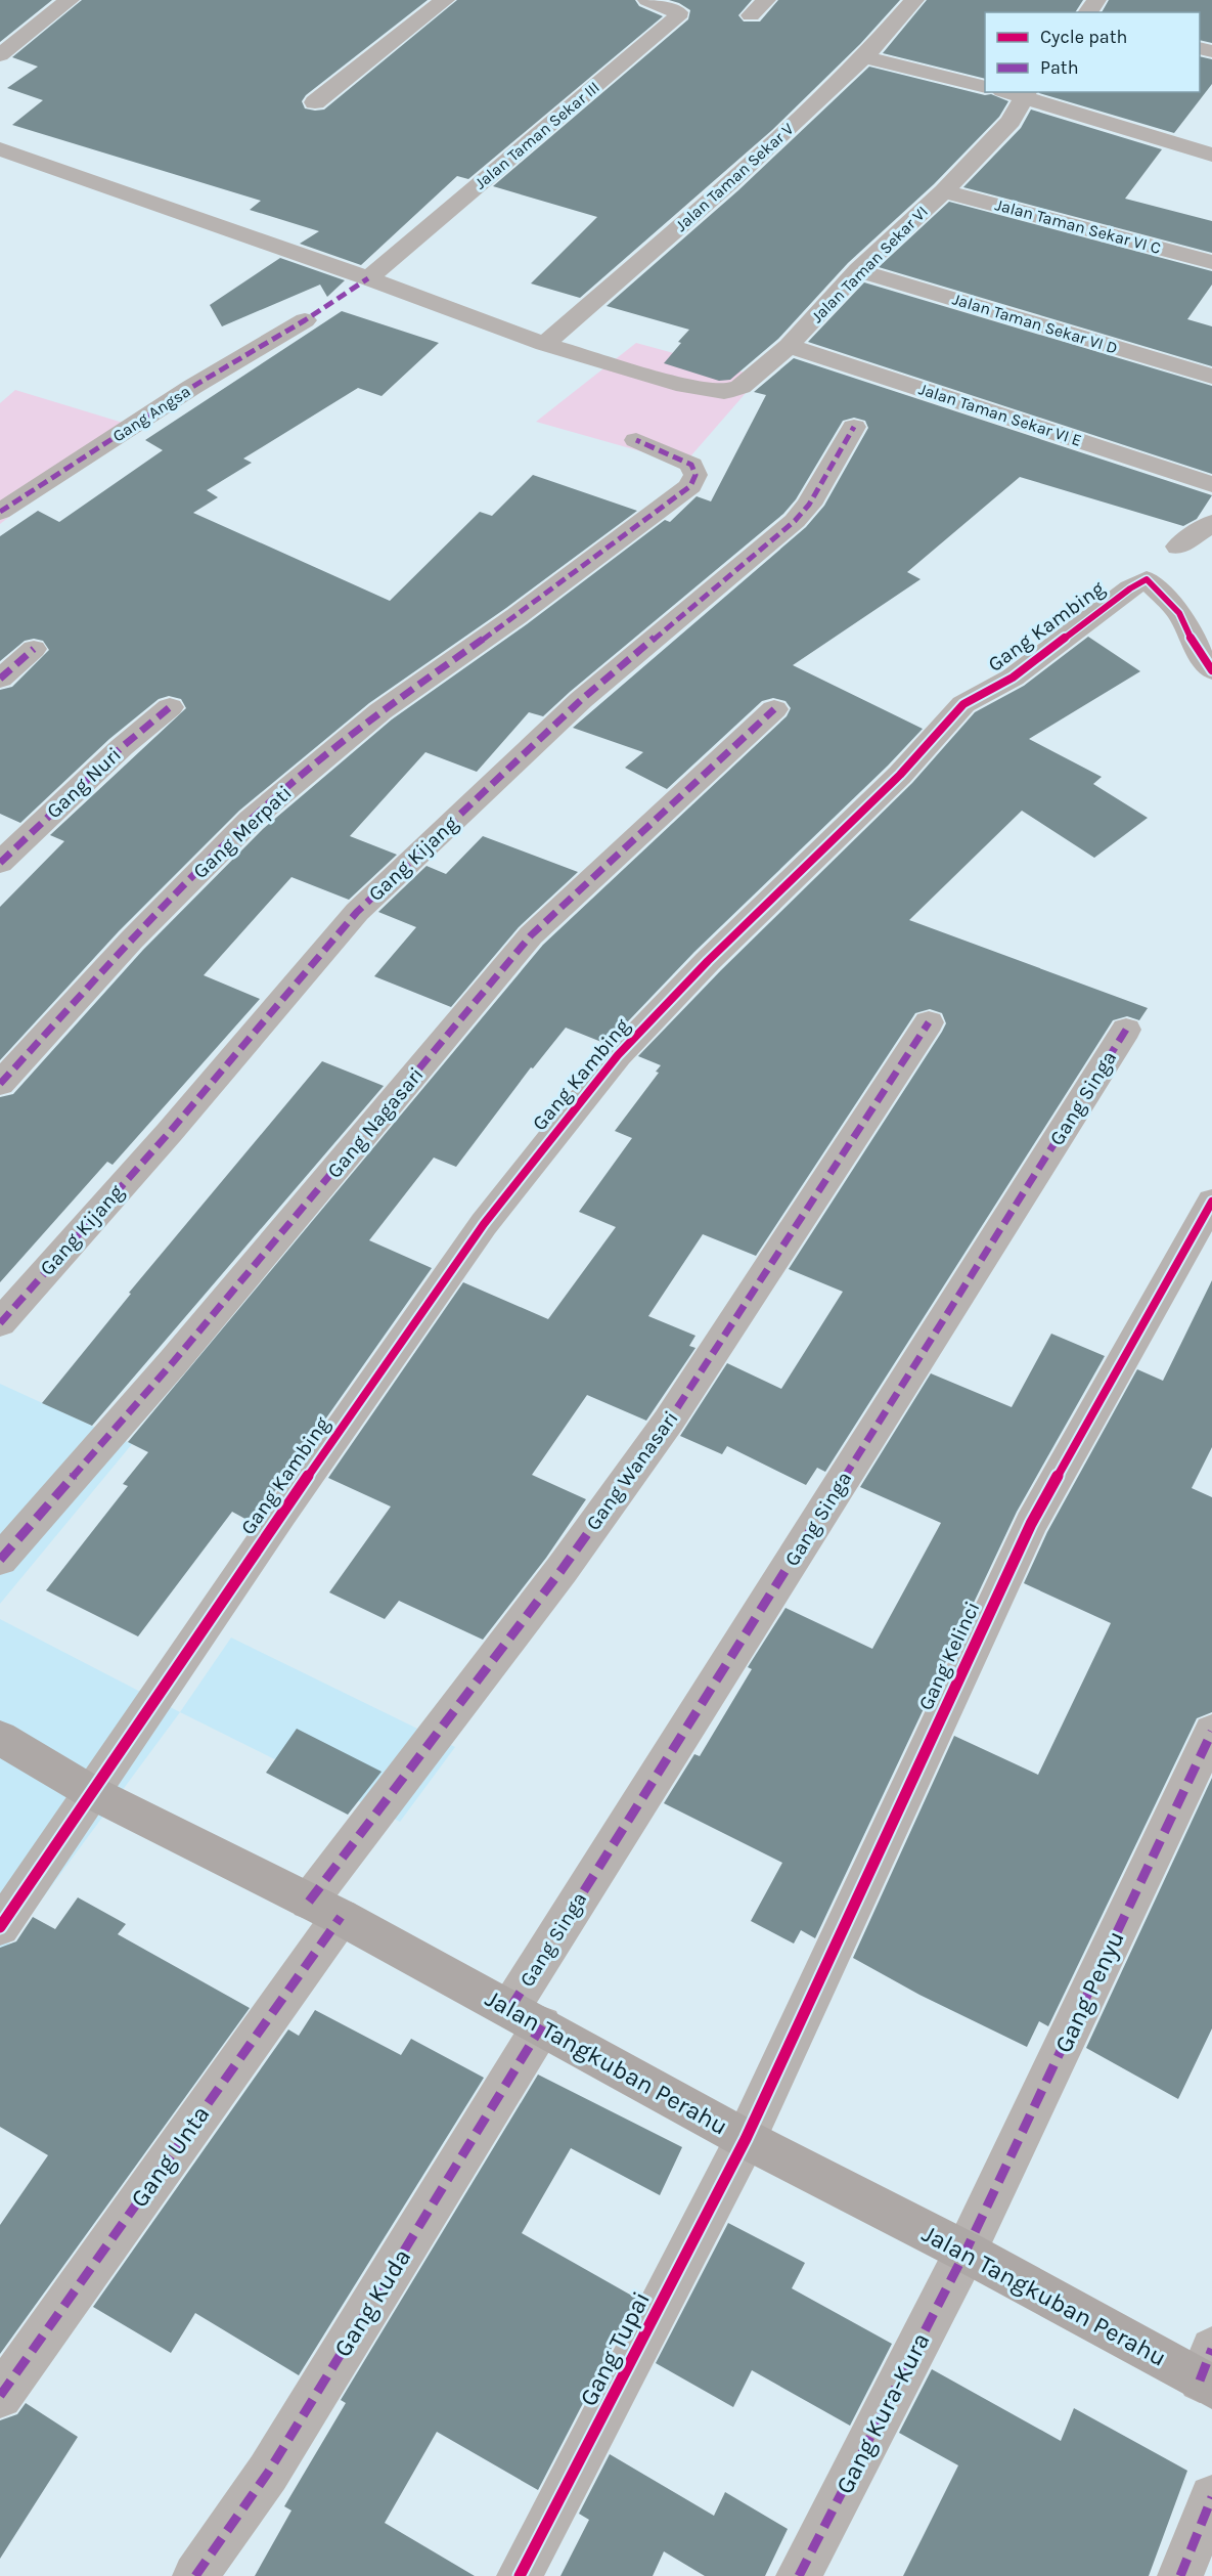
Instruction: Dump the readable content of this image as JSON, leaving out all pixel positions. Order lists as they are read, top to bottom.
{
  "streets": {
    "street": [
      "Jalan Taman Sekar III",
      "Jalan Taman Sekar V",
      "Jalan Taman Sekar VI C",
      "Jalan Taman Sekar VI",
      "Jalan Taman Sekar VI D",
      "Gang Angsa",
      "Jalan Taman Sekar VI E",
      "Gang Kambing",
      "Gang Nuri",
      "Gang Merpati",
      "Gang Kijang",
      "Gang Singa",
      "Gang Nagasari",
      "Gang Wanasari",
      "Gang Kelinci",
      "Gang Penyu",
      "Jalan Tangkuban Perahu",
      "Gang Unta",
      "Gang Kuda",
      "Gang Tupai",
      "Gang Kura-Kura"
    ]
  },
  "crossings": [
    ["Jalan Taman Sekar III", "Jalan Taman Sekar VI"],
    ["Jalan Taman Sekar V", "Jalan Taman Sekar VI"],
    ["Jalan Taman Sekar VI C", "Jalan Taman Sekar VI"],
    ["Jalan Taman Sekar VI", "Jalan Taman Sekar VI D"],
    ["Jalan Taman Sekar VI", "Jalan Taman Sekar VI E"],
    ["Gang Kambing", "Jalan Tangkuban Perahu"],
    ["Gang Singa", "Jalan Tangkuban Perahu"],
    ["Gang Singa", "Gang Kuda"],
    ["Gang Wanasari", "Jalan Tangkuban Perahu"],
    ["Gang Wanasari", "Gang Unta"],
    ["Gang Kelinci", "Jalan Tangkuban Perahu"],
    ["Gang Kelinci", "Gang Tupai"],
    ["Gang Penyu", "Jalan Tangkuban Perahu"],
    ["Gang Penyu", "Gang Kura-Kura"],
    ["Jalan Tangkuban Perahu", "Gang Unta"],
    ["Jalan Tangkuban Perahu", "Gang Kuda"],
    ["Jalan Tangkuban Perahu", "Gang Tupai"],
    ["Jalan Tangkuban Perahu", "Gang Kura-Kura"]
  ],
  "legend": ["Cycle path", "Path"]
}
